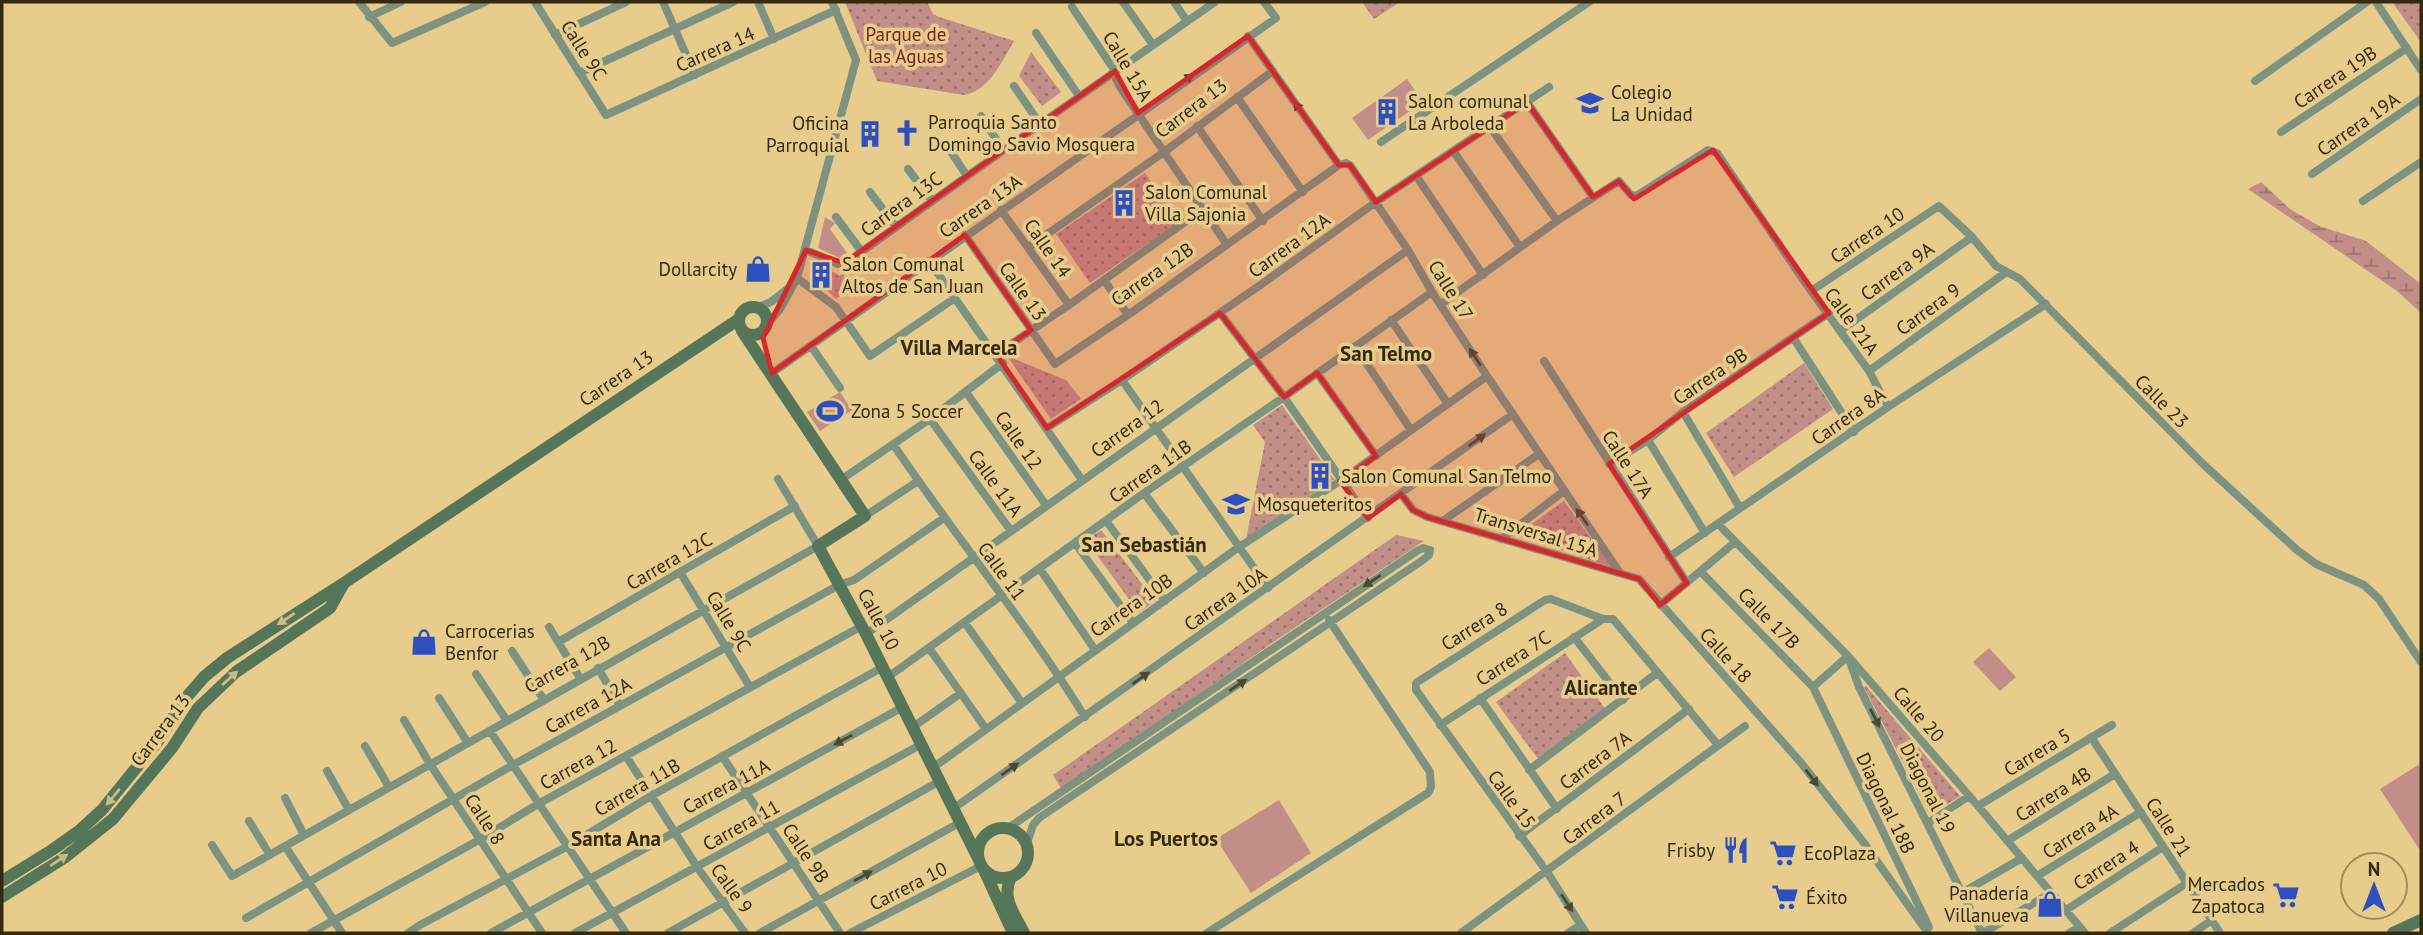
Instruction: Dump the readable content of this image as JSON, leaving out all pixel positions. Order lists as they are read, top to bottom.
{
  "streets": {
    "street": [
      "Carrera 14",
      "Calle 9C",
      "Calle 15A",
      "Carrera 19B",
      "Carrera 13",
      "Carrera 19A",
      "Carrera 13C",
      "Carrera 13A",
      "Carrera 10",
      "Carrera 12A",
      "Calle 14",
      "Carrera 9A",
      "Carrera 12B",
      "Calle 17",
      "Calle 13",
      "Carrera 9",
      "Calle 21A",
      "Carrera 9B",
      "Calle 23",
      "Carrera 8A",
      "Carrera 12",
      "Calle 12",
      "Calle 17A",
      "Carrera 11B",
      "Calle 11A",
      "Transversal 15A",
      "Carrera 12C",
      "Calle 11",
      "Carrera 10A",
      "Carrera 10B",
      "Calle 17B",
      "Calle 10",
      "Carrera 8",
      "Calle 18",
      "Carrera 7C",
      "Calle 20",
      "Carrera 5",
      "Carrera 7A",
      "Carrera 11A",
      "Diagonal 19",
      "Carrera 4B",
      "Calle 15",
      "Diagonal 18B",
      "Carrera 7",
      "Calle 8",
      "Carrera 11",
      "Calle 21",
      "Carrera 4A",
      "Calle 9B",
      "Carrera 4",
      "Calle 9"
    ]
  },
  "crossings": [
    ["Carrera 14", "Calle 9C"],
    ["Calle 9C", "Carrera 12A"],
    ["Calle 9C", "Carrera 12B"],
    ["Calle 9C", "Carrera 12"],
    ["Calle 9C", "Carrera 12C"],
    ["Calle 15A", "Carrera 13"],
    ["Calle 15A", "Carrera 13C"],
    ["Calle 15A", "Carrera 13A"],
    ["Calle 15A", "Carrera 12B"],
    ["Carrera 13", "Calle 14"],
    ["Carrera 13", "Calle 17"],
    ["Carrera 13A", "Calle 14"],
    ["Carrera 13A", "Calle 17"],
    ["Carrera 13A", "Calle 13"],
    ["Carrera 10", "Calle 21A"],
    ["Carrera 10", "Calle 23"],
    ["Carrera 10", "Calle 10"],
    ["Carrera 12A", "Calle 17"],
    ["Carrera 12A", "Calle 11"],
    ["Carrera 12A", "Calle 10"],
    ["Carrera 12A", "Calle 8"],
    ["Carrera 9A", "Calle 21A"],
    ["Carrera 9A", "Calle 23"],
    ["Carrera 12B", "Calle 17"],
    ["Carrera 12B", "Calle 13"],
    ["Carrera 12B", "Calle 11"],
    ["Carrera 12B", "Calle 10"],
    ["Carrera 12B", "Calle 8"],
    ["Calle 17", "Carrera 12"],
    ["Calle 17", "Carrera 11B"],
    ["Calle 17", "Transversal 15A"],
    ["Calle 17", "Carrera 10A"],
    ["Calle 17", "Carrera 10B"],
    ["Carrera 9", "Calle 21A"],
    ["Carrera 9", "Calle 23"],
    ["Calle 21A", "Carrera 9B"],
    ["Calle 21A", "Carrera 8A"],
    ["Carrera 9B", "Calle 17A"],
    ["Calle 23", "Carrera 8A"],
    ["Carrera 8A", "Calle 17A"],
    ["Carrera 8A", "Calle 20"],
    ["Carrera 12", "Calle 12"],
    ["Carrera 12", "Calle 11A"],
    ["Carrera 12", "Calle 11"],
    ["Carrera 12", "Calle 10"],
    ["Carrera 12", "Calle 8"],
    ["Carrera 12", "Calle 9"],
    ["Carrera 11B", "Calle 11"],
    ["Carrera 11B", "Calle 10"],
    ["Carrera 11B", "Calle 8"],
    ["Carrera 11B", "Calle 9B"],
    ["Carrera 11B", "Calle 9"],
    ["Transversal 15A", "Carrera 10A"],
    ["Transversal 15A", "Calle 18"],
    ["Carrera 12C", "Calle 10"],
    ["Calle 11", "Carrera 10A"],
    ["Calle 11", "Carrera 10B"],
    ["Carrera 10A", "Calle 10"],
    ["Carrera 10B", "Calle 10"],
    ["Calle 17B", "Diagonal 18B"],
    ["Calle 10", "Carrera 11A"],
    ["Calle 10", "Carrera 11"],
    ["Carrera 8", "Carrera 7C"],
    ["Carrera 8", "Calle 15"],
    ["Calle 18", "Diagonal 18B"],
    ["Carrera 7C", "Calle 15"],
    ["Calle 20", "Carrera 5"],
    ["Calle 20", "Diagonal 19"],
    ["Calle 20", "Carrera 4B"],
    ["Calle 20", "Carrera 4A"],
    ["Calle 20", "Carrera 4"],
    ["Carrera 5", "Calle 21"],
    ["Carrera 7A", "Calle 15"],
    ["Carrera 11A", "Calle 8"],
    ["Carrera 11A", "Calle 9B"],
    ["Carrera 11A", "Calle 9"],
    ["Carrera 4B", "Calle 21"],
    ["Calle 15", "Carrera 7"],
    ["Carrera 11", "Calle 9B"],
    ["Carrera 11", "Calle 9"],
    ["Calle 21", "Carrera 4A"],
    ["Calle 21", "Carrera 4"]
  ],
  "one_way": ["Carrera 11A", "Diagonal 19"],
  "districts": [
    "Villa Marcela",
    "San Telmo",
    "San Sebastián",
    "Alicante",
    "Santa Ana",
    "Los Puertos"
  ],
  "parks": ["Parque de las Aguas"],
  "places": {
    "school or university": ["Colegio La Unidad", "Mosqueteritos"],
    "building": [
      "Salon comunal La Arboleda",
      "Oficina Parroquial",
      "Salon Comunal Villa Sajonia",
      "Salon Comunal Altos de San Juan",
      "Salon Comunal San Telmo"
    ],
    "church": ["Parroquia Santo Domingo Savio Mosquera"],
    "shop": ["Dollarcity", "Carrocerias Benfor", "Panadería Villanueva"],
    "sports": ["Zona 5 Soccer"],
    "restaurant": ["Frisby"],
    "supermarket": ["EcoPlaza", "Mercados Zapatoca", "Éxito"]
  },
  "north": "top"
}
